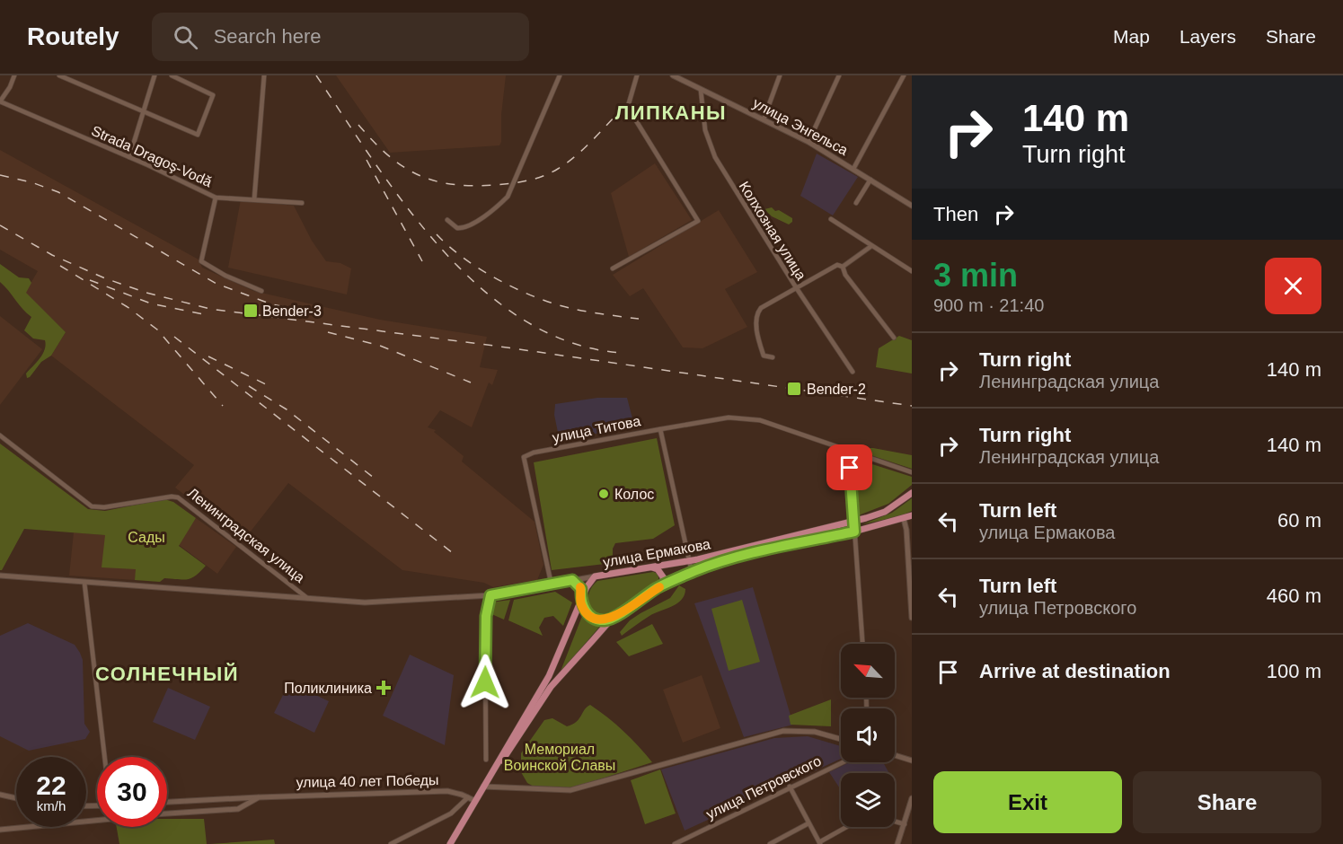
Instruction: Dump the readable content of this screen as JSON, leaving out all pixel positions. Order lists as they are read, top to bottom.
{
  "streets": {
    "main road": ["улица Ермакова"],
    "street": [
      "улица Энгельса",
      "Strada Dragoş-Vodă",
      "Колхозная улица",
      "улица Титова",
      "Ленинградская улица",
      "улица 40 лет Победы",
      "улица Петровского"
    ]
  },
  "crossings": [
    ["улица Энгельса", "Колхозная улица"],
    ["улица Титова", "Ленинградская улица"],
    ["улица Титова", "улица Ермакова"],
    ["Ленинградская улица", "улица Ермакова"],
    ["улица Ермакова", "улица 40 лет Победы"]
  ],
  "districts": ["ЛИПКАНЫ", "СОЛНЕЧНЫЙ"],
  "parks": ["Сады", "Мемориал Воинской Славы"],
  "places": {
    "transit": ["Bender-3", "Bender-2"],
    "other": ["Колос"],
    "health": ["Поликлиника"]
  },
  "north": "top left",
  "page": {
    "header": "Routely",
    "search": "Search here",
    "nav": ["Map", "Layers", "Share"],
    "turn": ["140 m", "Turn right"],
    "then": "Then",
    "heading": ["3 min", "900 m · 21:40"],
    "list": [
      {
        "name": "Turn right",
        "note": "Ленинградская улица",
        "value": "140 m"
      },
      {
        "name": "Turn right",
        "note": "Ленинградская улица",
        "value": "140 m"
      },
      {
        "name": "Turn left",
        "note": "улица Ермакова",
        "value": "60 m"
      },
      {
        "name": "Turn left",
        "note": "улица Петровского",
        "value": "460 m"
      },
      {
        "name": "Arrive at destination",
        "value": "100 m"
      }
    ],
    "speed": "22 km/h",
    "limit": "30",
    "buttons": ["Exit", "Share"]
  }
}
